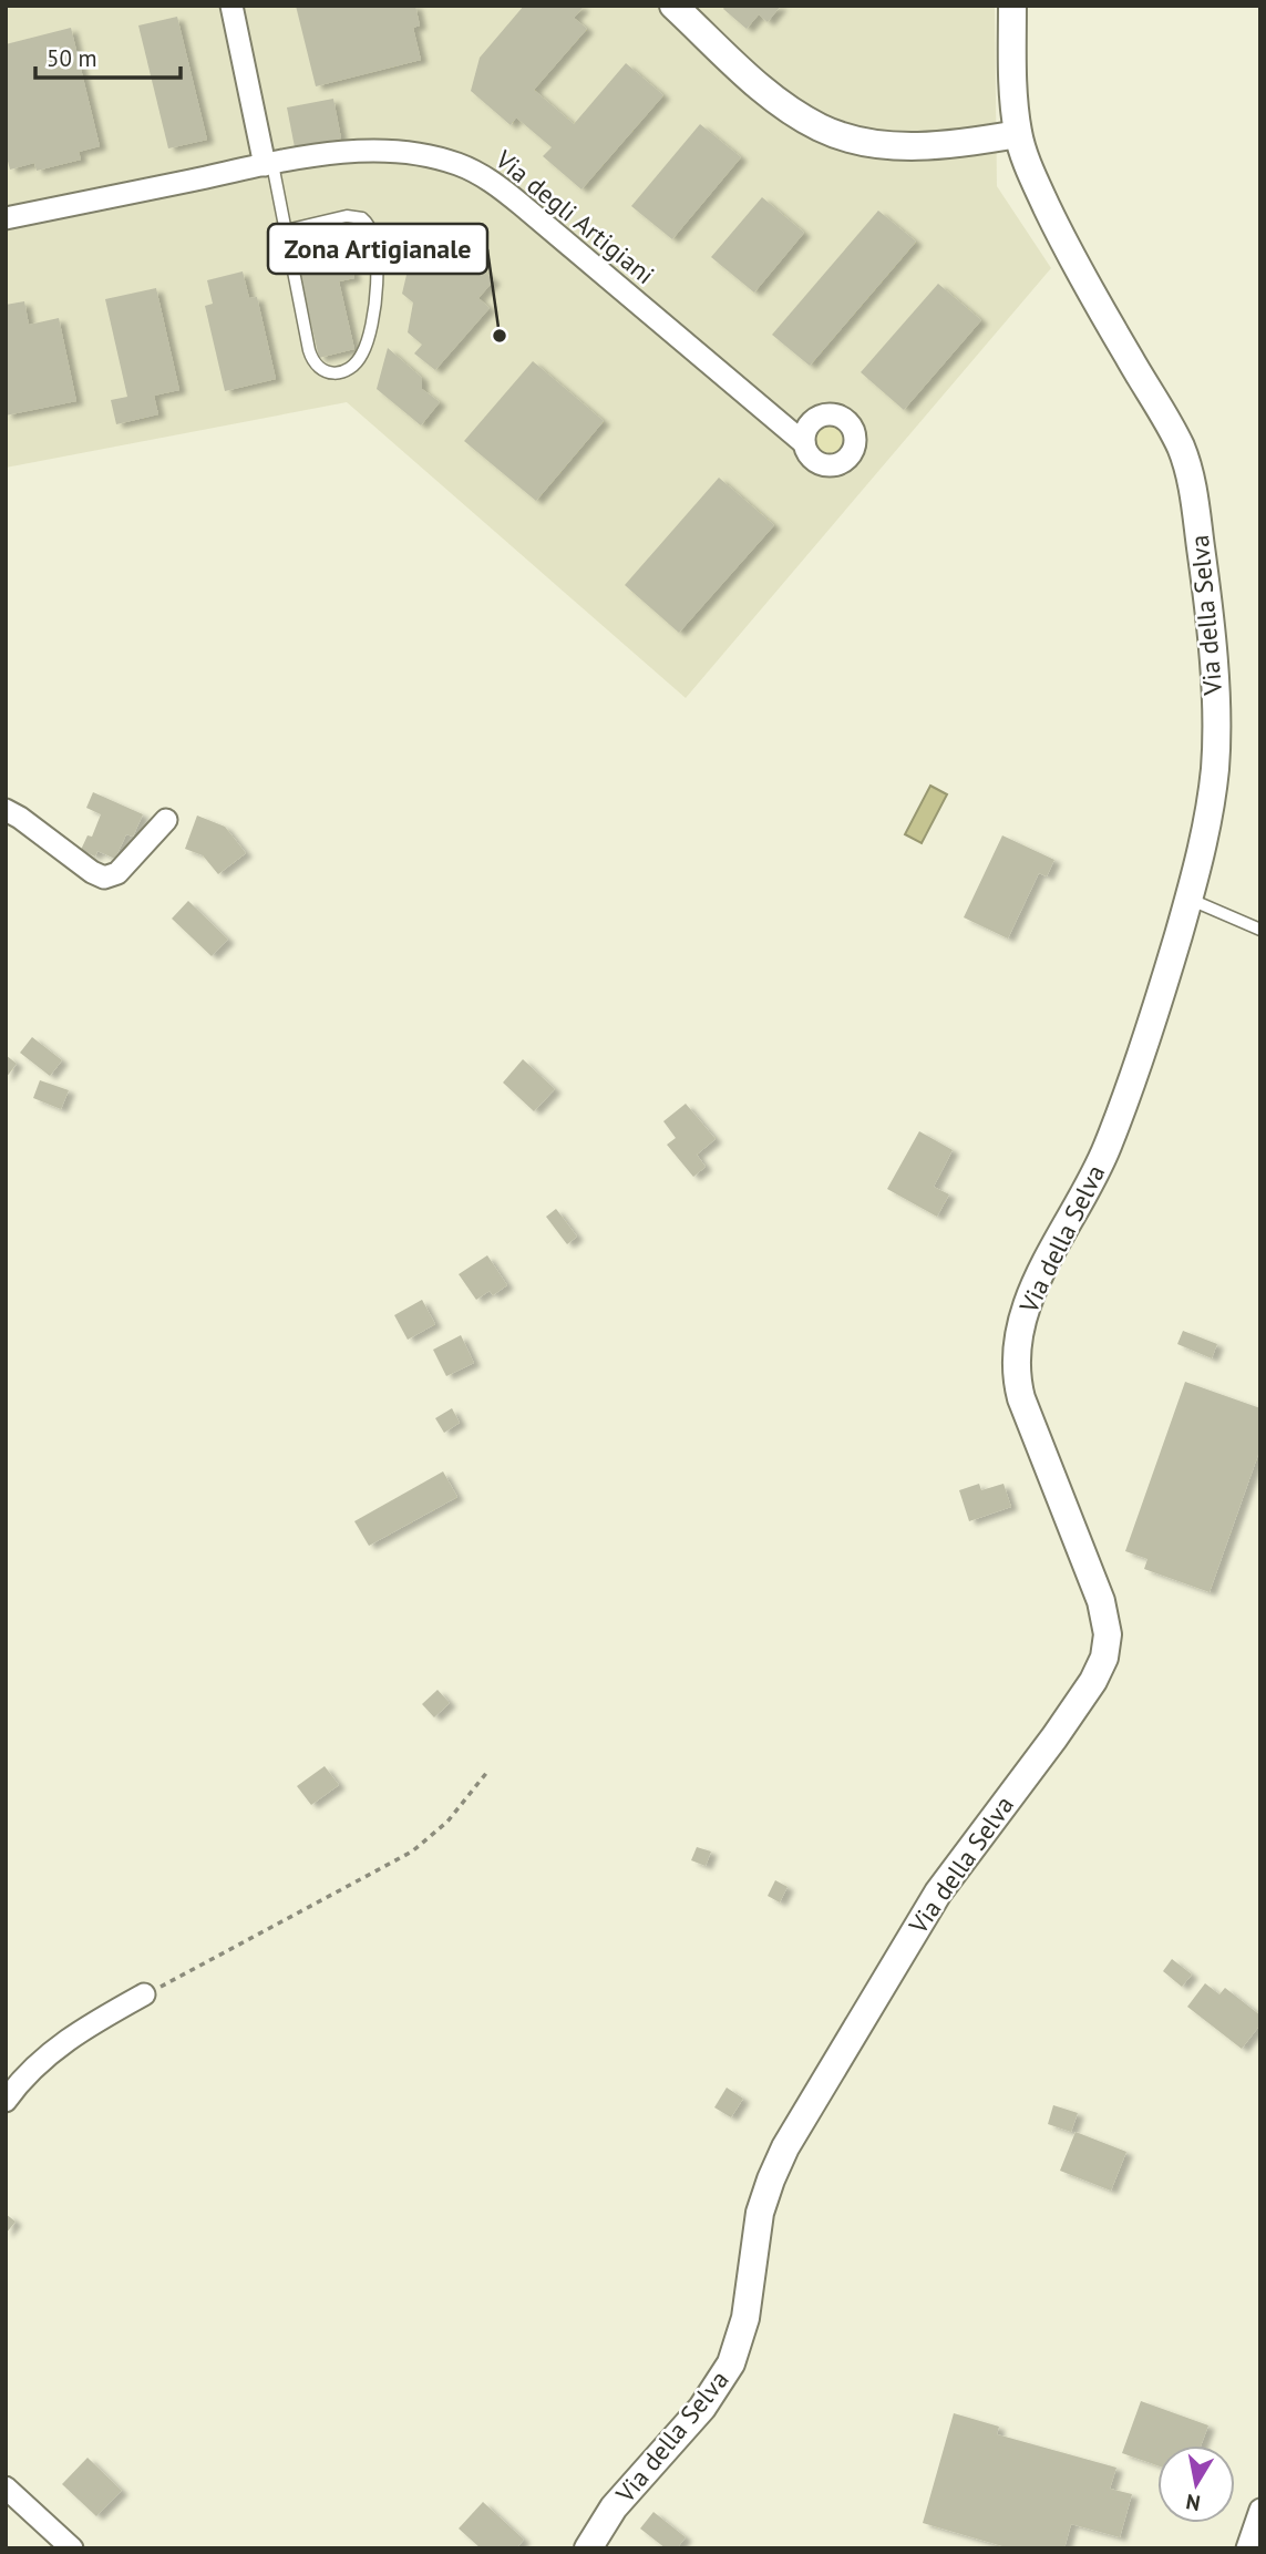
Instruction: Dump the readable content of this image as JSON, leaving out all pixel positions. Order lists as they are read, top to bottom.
{
  "streets": {
    "street": ["Via degli Artigiani", "Via della Selva"]
  },
  "places": ["Zona Artigianale"],
  "scale_bar": "50 m",
  "north": "bottom"
}
